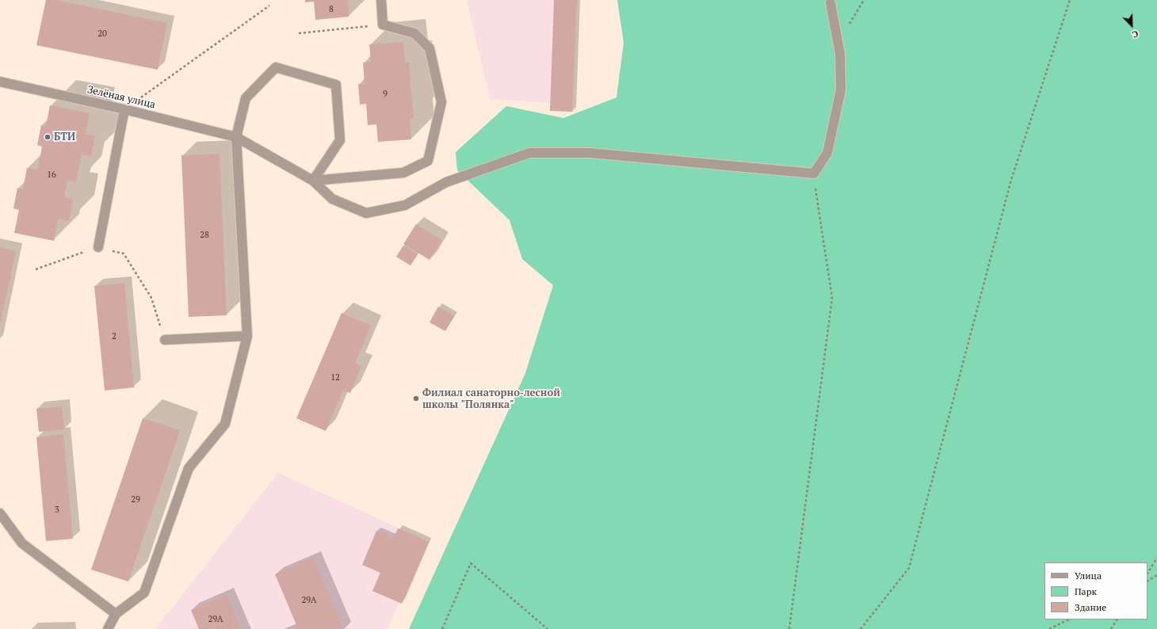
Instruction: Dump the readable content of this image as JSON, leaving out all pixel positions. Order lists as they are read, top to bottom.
{
  "streets": {
    "street": ["Зелёная улица"]
  },
  "places": ["БТИ", "Филиал санаторно-лесной школы \"Полянка\""],
  "house_numbers": [
    "8",
    "20",
    "9",
    "16",
    "28",
    "2",
    "12",
    "29",
    "3",
    "29А",
    "29А"
  ],
  "legend": ["Улица", "Парк", "Здание"],
  "north": "bottom right"
}
